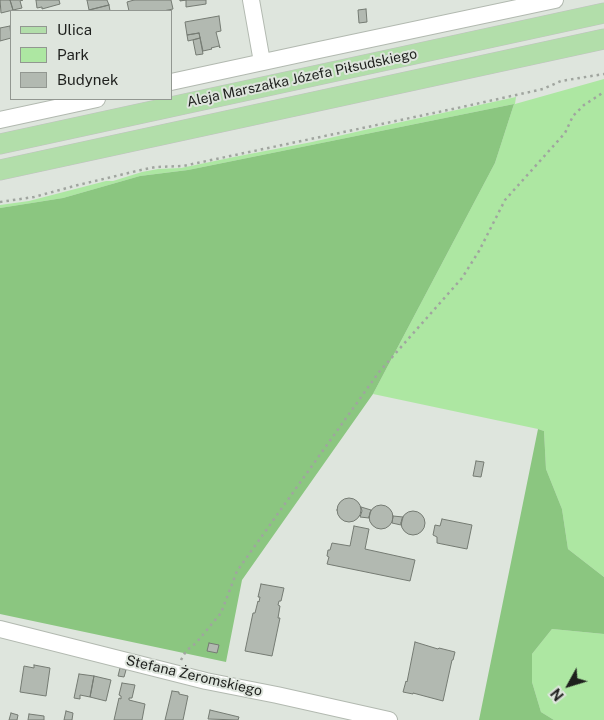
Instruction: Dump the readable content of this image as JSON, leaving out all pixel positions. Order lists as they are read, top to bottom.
{
  "streets": {
    "main road": ["Aleja Marszałka Józefa Piłsudskiego"],
    "street": ["Stefana Żeromskiego"]
  },
  "legend": ["Ulica", "Park", "Budynek"],
  "north": "bottom left"
}
